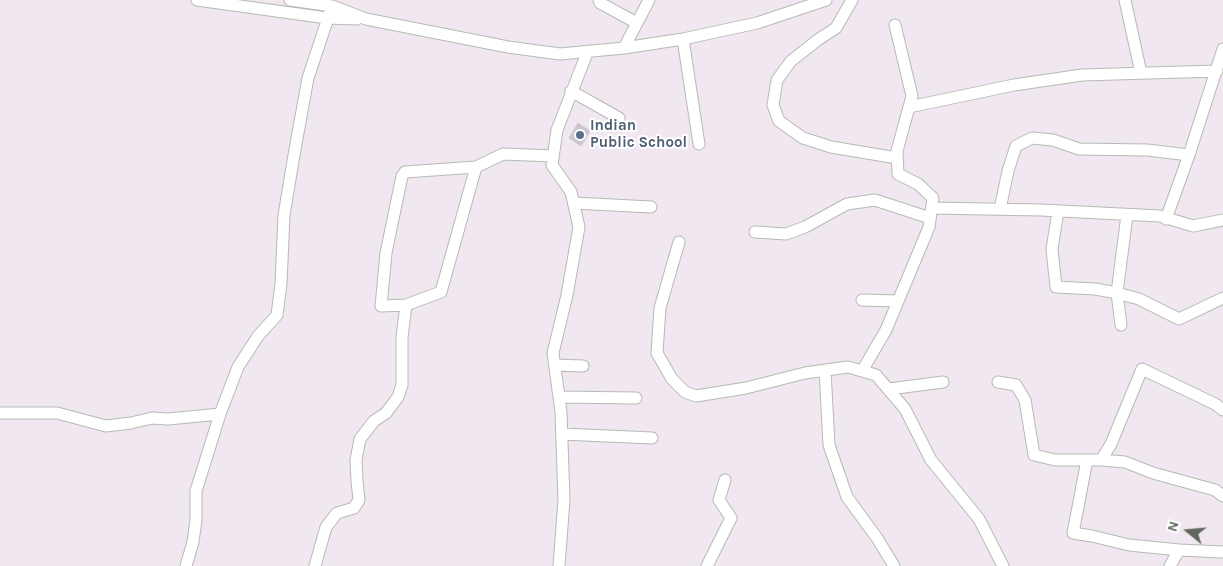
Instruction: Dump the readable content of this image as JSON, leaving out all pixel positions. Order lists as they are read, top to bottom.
{
  "places": ["Indian Public School"],
  "north": "left"
}
